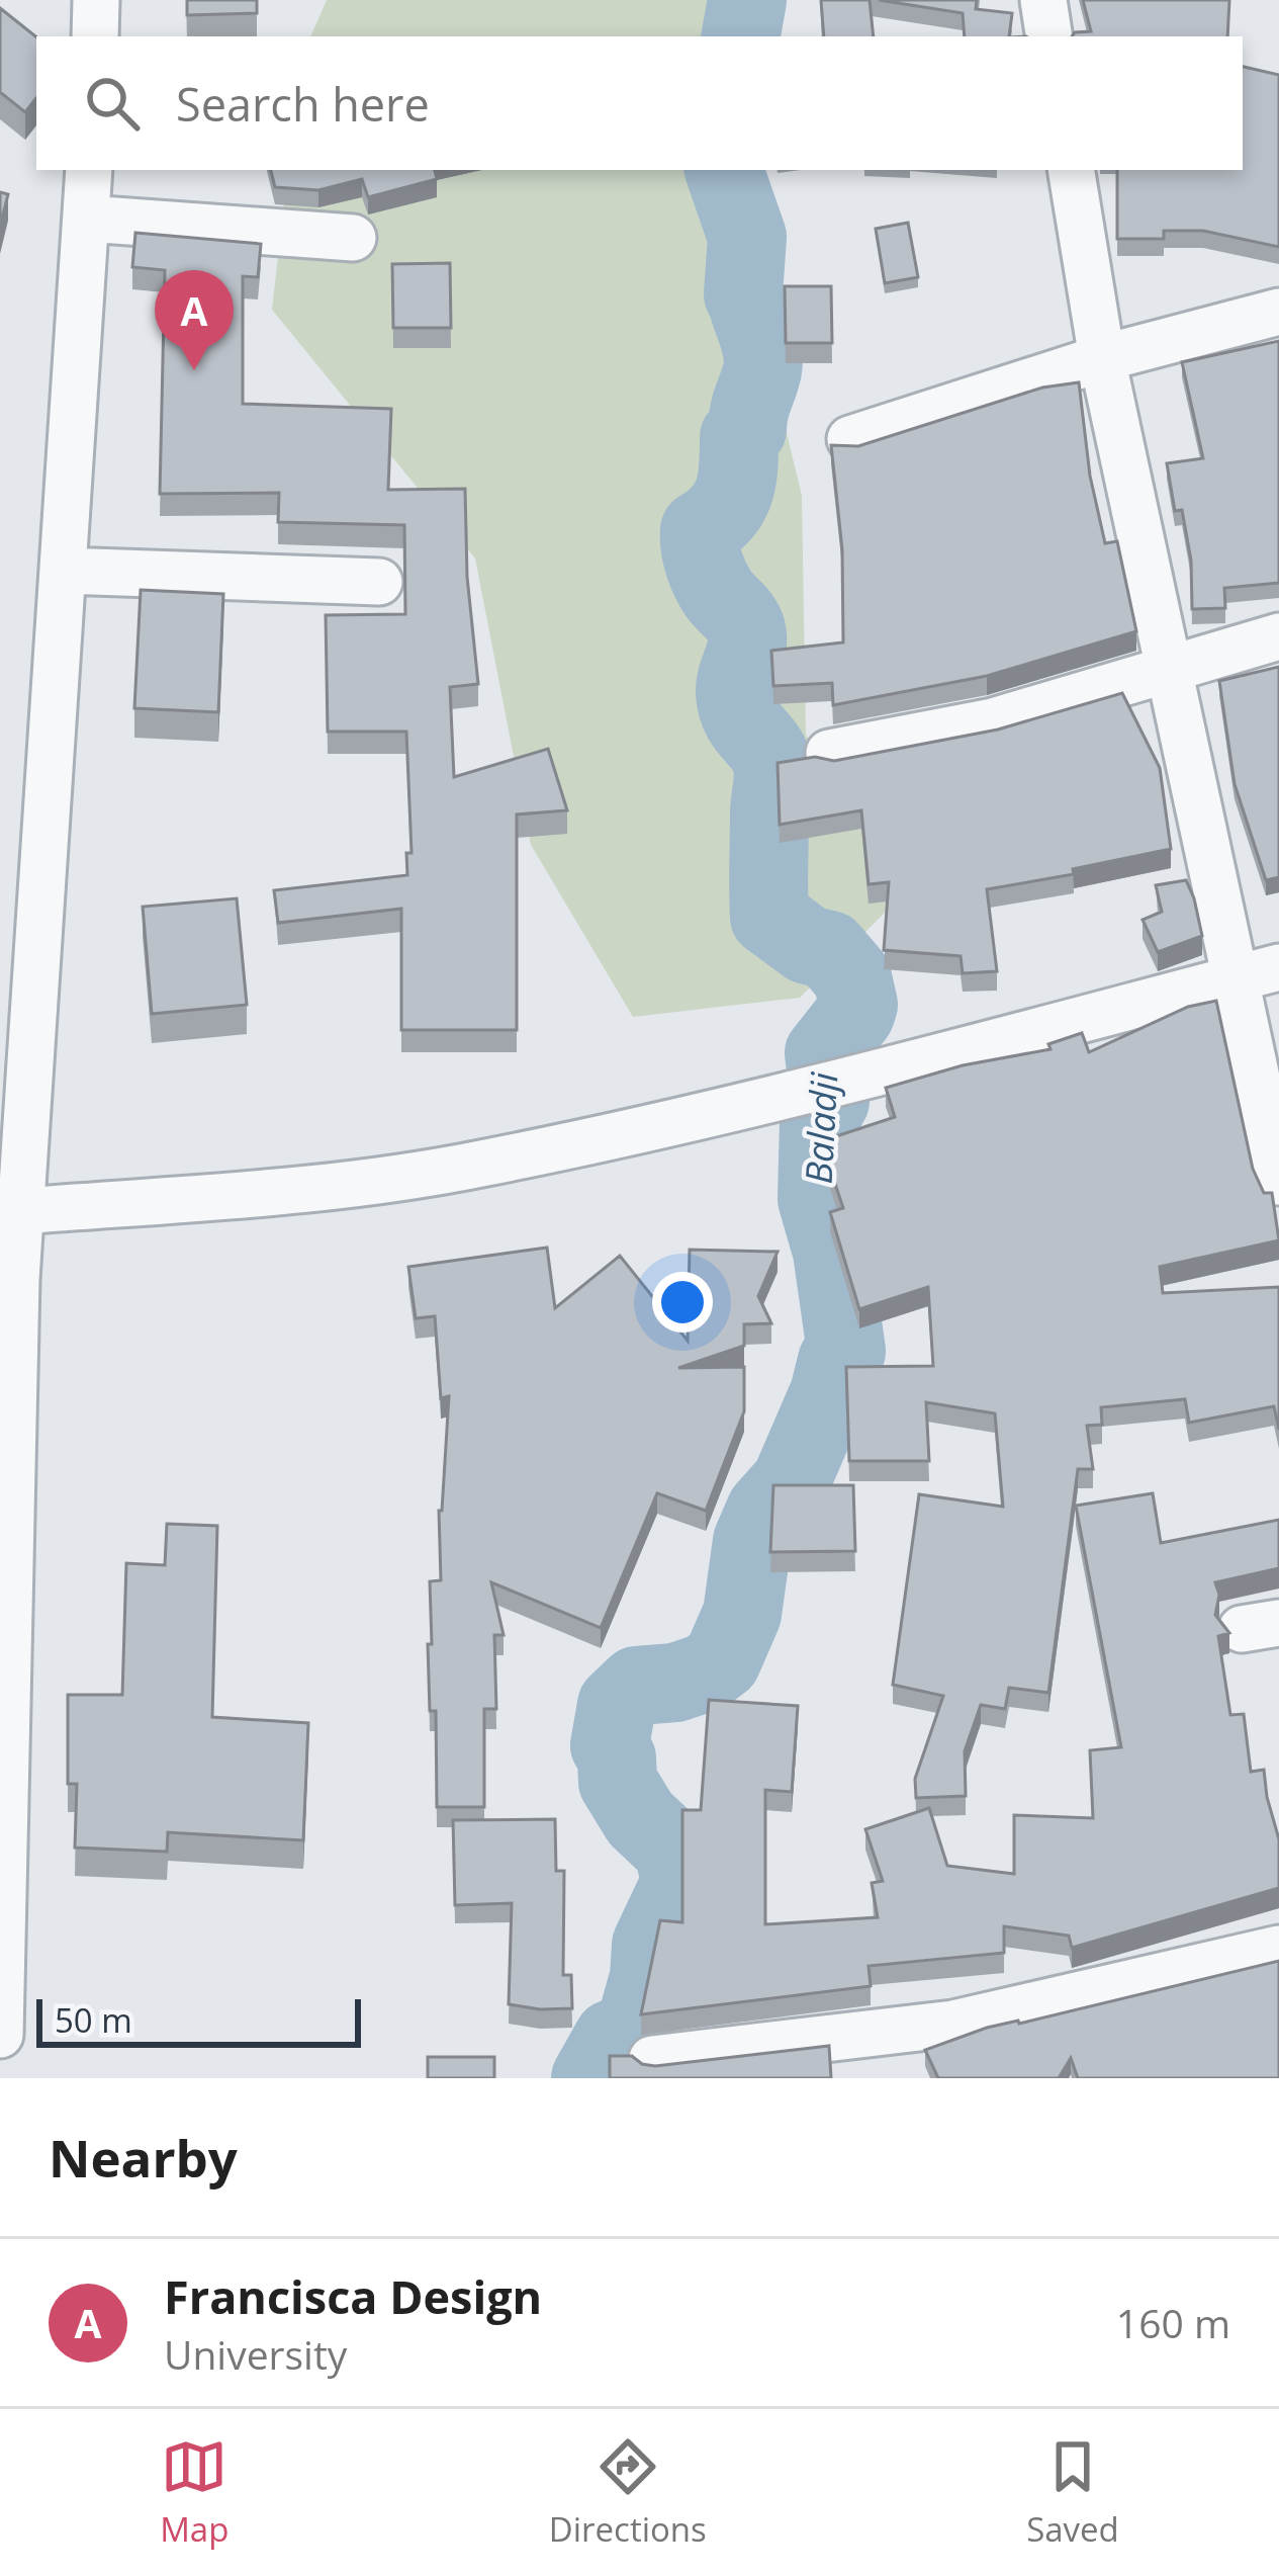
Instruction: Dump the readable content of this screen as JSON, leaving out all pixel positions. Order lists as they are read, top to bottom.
{
  "water": ["Baladji"],
  "scale_bar": "50 m",
  "page": {
    "search": "Search here",
    "pins": "A",
    "scale": "50 m",
    "heading": "Nearby",
    "list": [
      {
        "mark": "A",
        "name": "Francisca Design",
        "note": "University",
        "value": "160 m"
      }
    ],
    "nav": ["Map", "Directions", "Saved"]
  }
}
